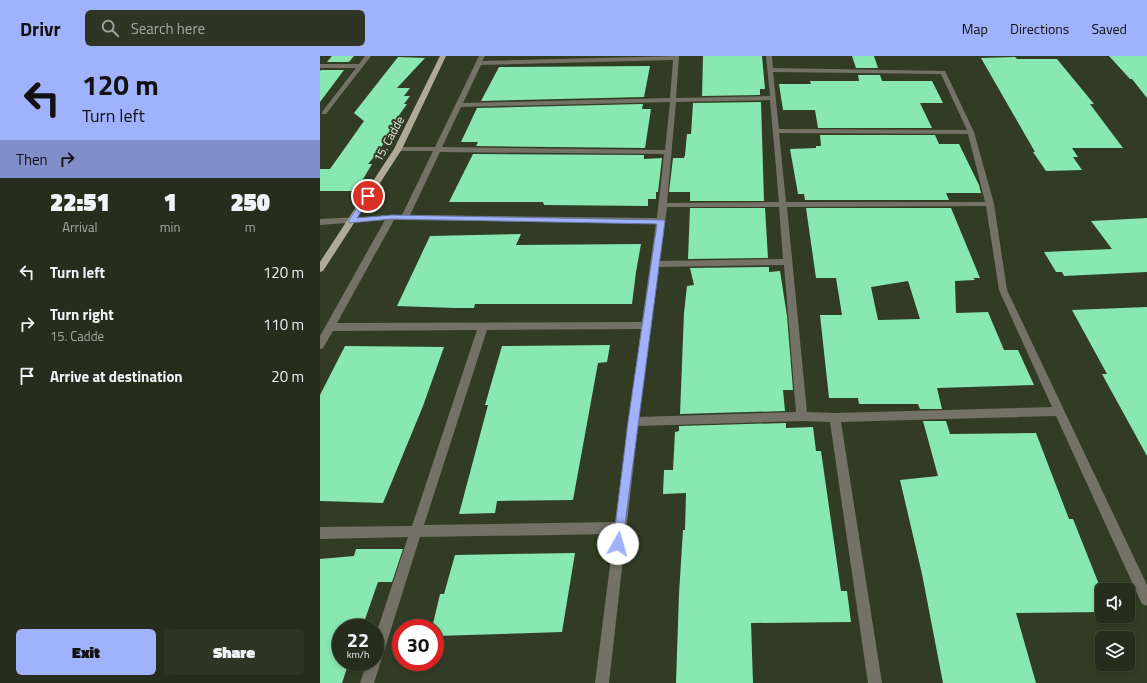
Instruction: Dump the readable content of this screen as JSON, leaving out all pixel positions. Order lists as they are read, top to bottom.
{
  "streets": {
    "main road": ["15. Cadde"]
  },
  "page": {
    "header": "Drivr",
    "search": "Search here",
    "nav": ["Map", "Directions", "Saved"],
    "turn": ["120 m", "Turn left"],
    "then": "Then",
    "eta": [
      "22:51",
      "Arrival",
      "1",
      "min",
      "250",
      "m"
    ],
    "list": [
      {
        "name": "Turn left",
        "value": "120 m"
      },
      {
        "name": "Turn right",
        "note": "15. Cadde",
        "value": "110 m"
      },
      {
        "name": "Arrive at destination",
        "value": "20 m"
      }
    ],
    "speed": "22 km/h",
    "limit": "30",
    "buttons": ["Exit", "Share"]
  }
}
